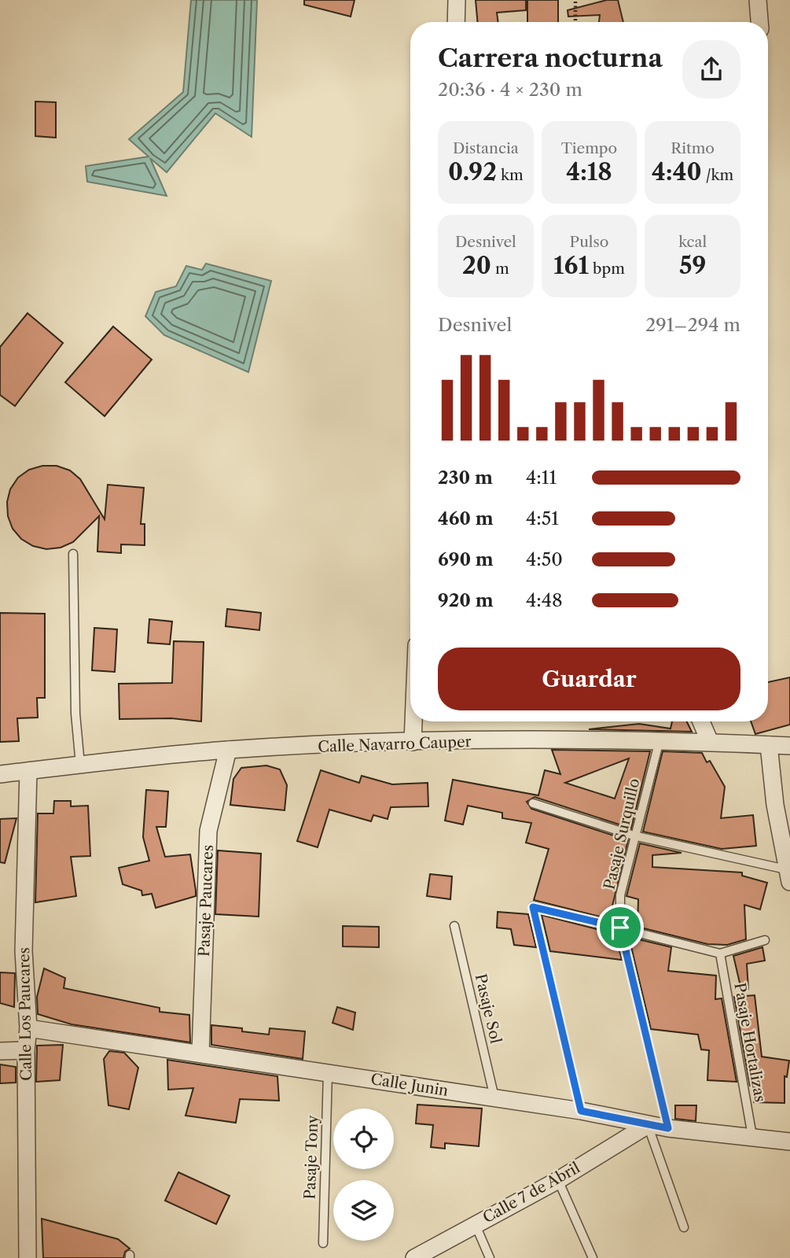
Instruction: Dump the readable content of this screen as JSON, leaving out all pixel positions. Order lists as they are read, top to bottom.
{
  "streets": {
    "street": [
      "Calle Navarro Cauper",
      "Pasaje Paucares",
      "Calle Los Paucares",
      "Calle Junin",
      "Calle 7 de Abril"
    ],
    "lane": [
      "Pasaje Surquillo",
      "Pasaje Sol",
      "Pasaje Hortalizas",
      "Pasaje Tony"
    ]
  },
  "crossings": [
    ["Calle Navarro Cauper", "Pasaje Surquillo"],
    ["Calle Navarro Cauper", "Pasaje Paucares"],
    ["Calle Navarro Cauper", "Calle Los Paucares"],
    ["Pasaje Surquillo", "Calle Junin"],
    ["Pasaje Paucares", "Calle Junin"],
    ["Pasaje Sol", "Calle Junin"],
    ["Calle Los Paucares", "Calle Junin"],
    ["Pasaje Hortalizas", "Calle Junin"],
    ["Calle Junin", "Pasaje Tony"],
    ["Calle Junin", "Calle 7 de Abril"]
  ],
  "page": {
    "heading": ["Carrera nocturna", "20:36 · 4 × 230 m"],
    "stats": [
      ["Distancia", "0.92 km"],
      ["Tiempo", "4:18"],
      ["Ritmo", "4:40 /km"],
      ["Desnivel", "20 m"],
      ["Pulso", "161 bpm"],
      ["kcal", "59"]
    ],
    "chart": ["Desnivel", "291–294 m"],
    "list": [
      {
        "name": "230 m",
        "note": "4:11"
      },
      {
        "name": "460 m",
        "note": "4:51"
      },
      {
        "name": "690 m",
        "note": "4:50"
      },
      {
        "name": "920 m",
        "note": "4:48"
      }
    ],
    "buttons": "Guardar"
  }
}
